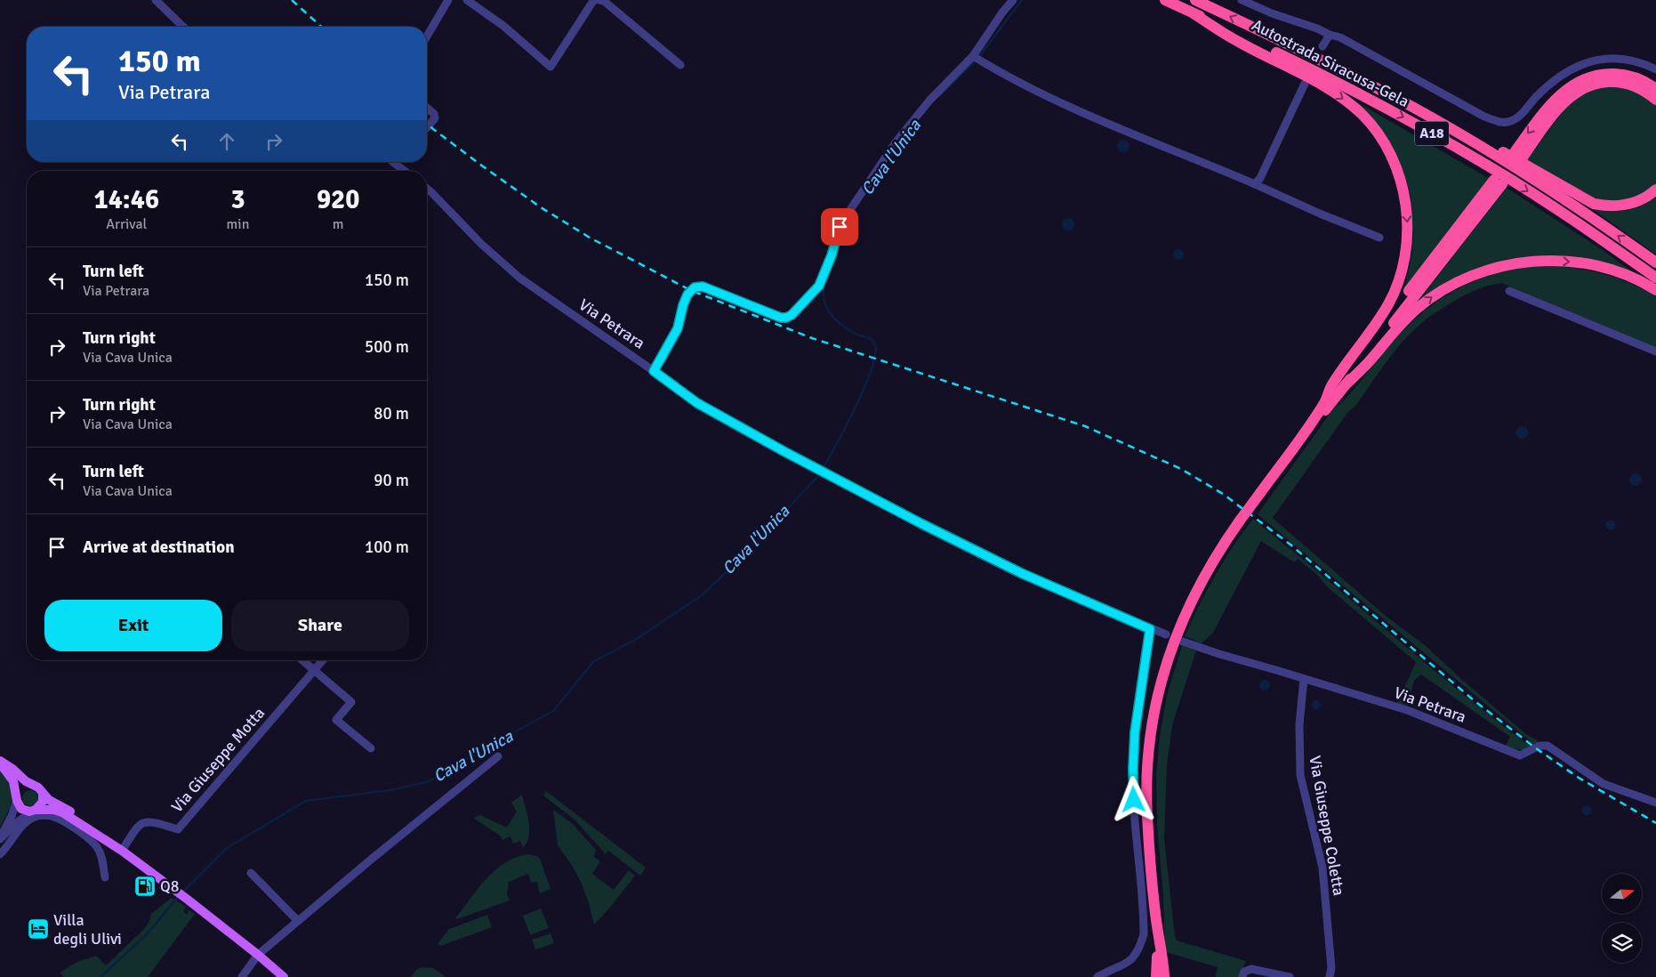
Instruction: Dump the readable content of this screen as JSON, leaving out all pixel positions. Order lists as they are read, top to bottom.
{
  "streets": {
    "highway": ["Autostrada Siracusa-Gela", "A18"],
    "street": ["Via Petrara", "Via Giuseppe Motta", "Via Giuseppe Coletta"]
  },
  "crossings": [
    ["Via Petrara", "Via Giuseppe Coletta"]
  ],
  "water": ["Cava l'Unica"],
  "places": {
    "fuel station": ["Q8"],
    "hotel": ["Villa degli Ulivi"]
  },
  "north": "right",
  "page": {
    "turn": ["150 m", "Via Petrara"],
    "eta": [
      "14:46",
      "Arrival",
      "3",
      "min",
      "920",
      "m"
    ],
    "list": [
      {
        "name": "Turn left",
        "note": "Via Petrara",
        "value": "150 m"
      },
      {
        "name": "Turn right",
        "note": "Via Cava Unica",
        "value": "500 m"
      },
      {
        "name": "Turn right",
        "note": "Via Cava Unica",
        "value": "80 m"
      },
      {
        "name": "Turn left",
        "note": "Via Cava Unica",
        "value": "90 m"
      },
      {
        "name": "Arrive at destination",
        "value": "100 m"
      }
    ],
    "buttons": ["Exit", "Share"]
  }
}
